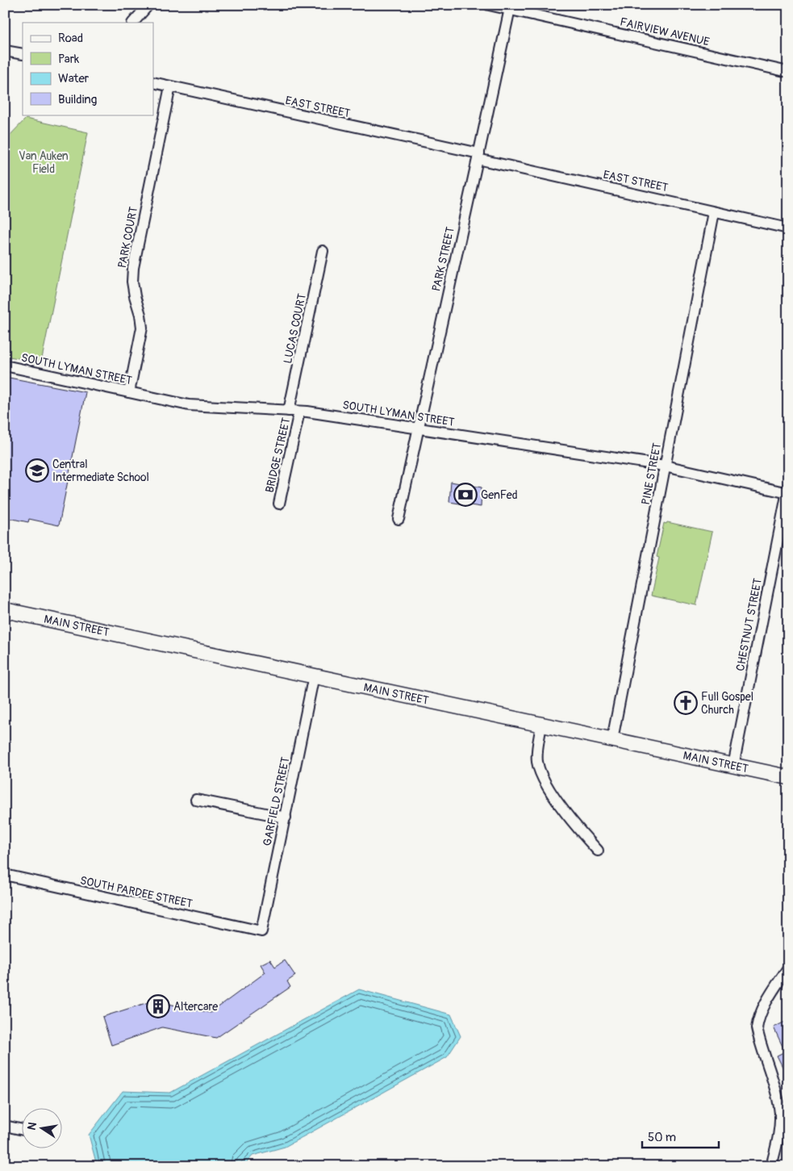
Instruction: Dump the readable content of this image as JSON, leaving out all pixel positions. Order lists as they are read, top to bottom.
{
  "streets": {
    "main road": ["MAIN STREET"],
    "street": [
      "FAIRVIEW AVENUE",
      "EAST STREET",
      "PARK COURT",
      "PARK STREET",
      "LUCAS COURT",
      "SOUTH LYMAN STREET",
      "BRIDGE STREET",
      "PINE STREET",
      "CHESTNUT STREET",
      "GARFIELD STREET",
      "SOUTH PARDEE STREET"
    ]
  },
  "crossings": [
    ["FAIRVIEW AVENUE", "PARK STREET"],
    ["EAST STREET", "PARK COURT"],
    ["EAST STREET", "PARK STREET"],
    ["EAST STREET", "PINE STREET"],
    ["PARK COURT", "SOUTH LYMAN STREET"],
    ["PARK STREET", "SOUTH LYMAN STREET"],
    ["LUCAS COURT", "SOUTH LYMAN STREET"],
    ["LUCAS COURT", "BRIDGE STREET"],
    ["SOUTH LYMAN STREET", "BRIDGE STREET"],
    ["SOUTH LYMAN STREET", "PINE STREET"],
    ["SOUTH LYMAN STREET", "CHESTNUT STREET"],
    ["PINE STREET", "MAIN STREET"],
    ["CHESTNUT STREET", "MAIN STREET"],
    ["MAIN STREET", "GARFIELD STREET"],
    ["GARFIELD STREET", "SOUTH PARDEE STREET"]
  ],
  "parks": ["Van Auken Field"],
  "places": {
    "school or university": ["Central Intermediate School"],
    "bank": ["GenFed"],
    "church": ["Full Gospel Church"],
    "building": ["Altercare"]
  },
  "legend": [
    "Road",
    "Park",
    "Water",
    "Building"
  ],
  "scale_bar": "50 m",
  "north": "left"
}
